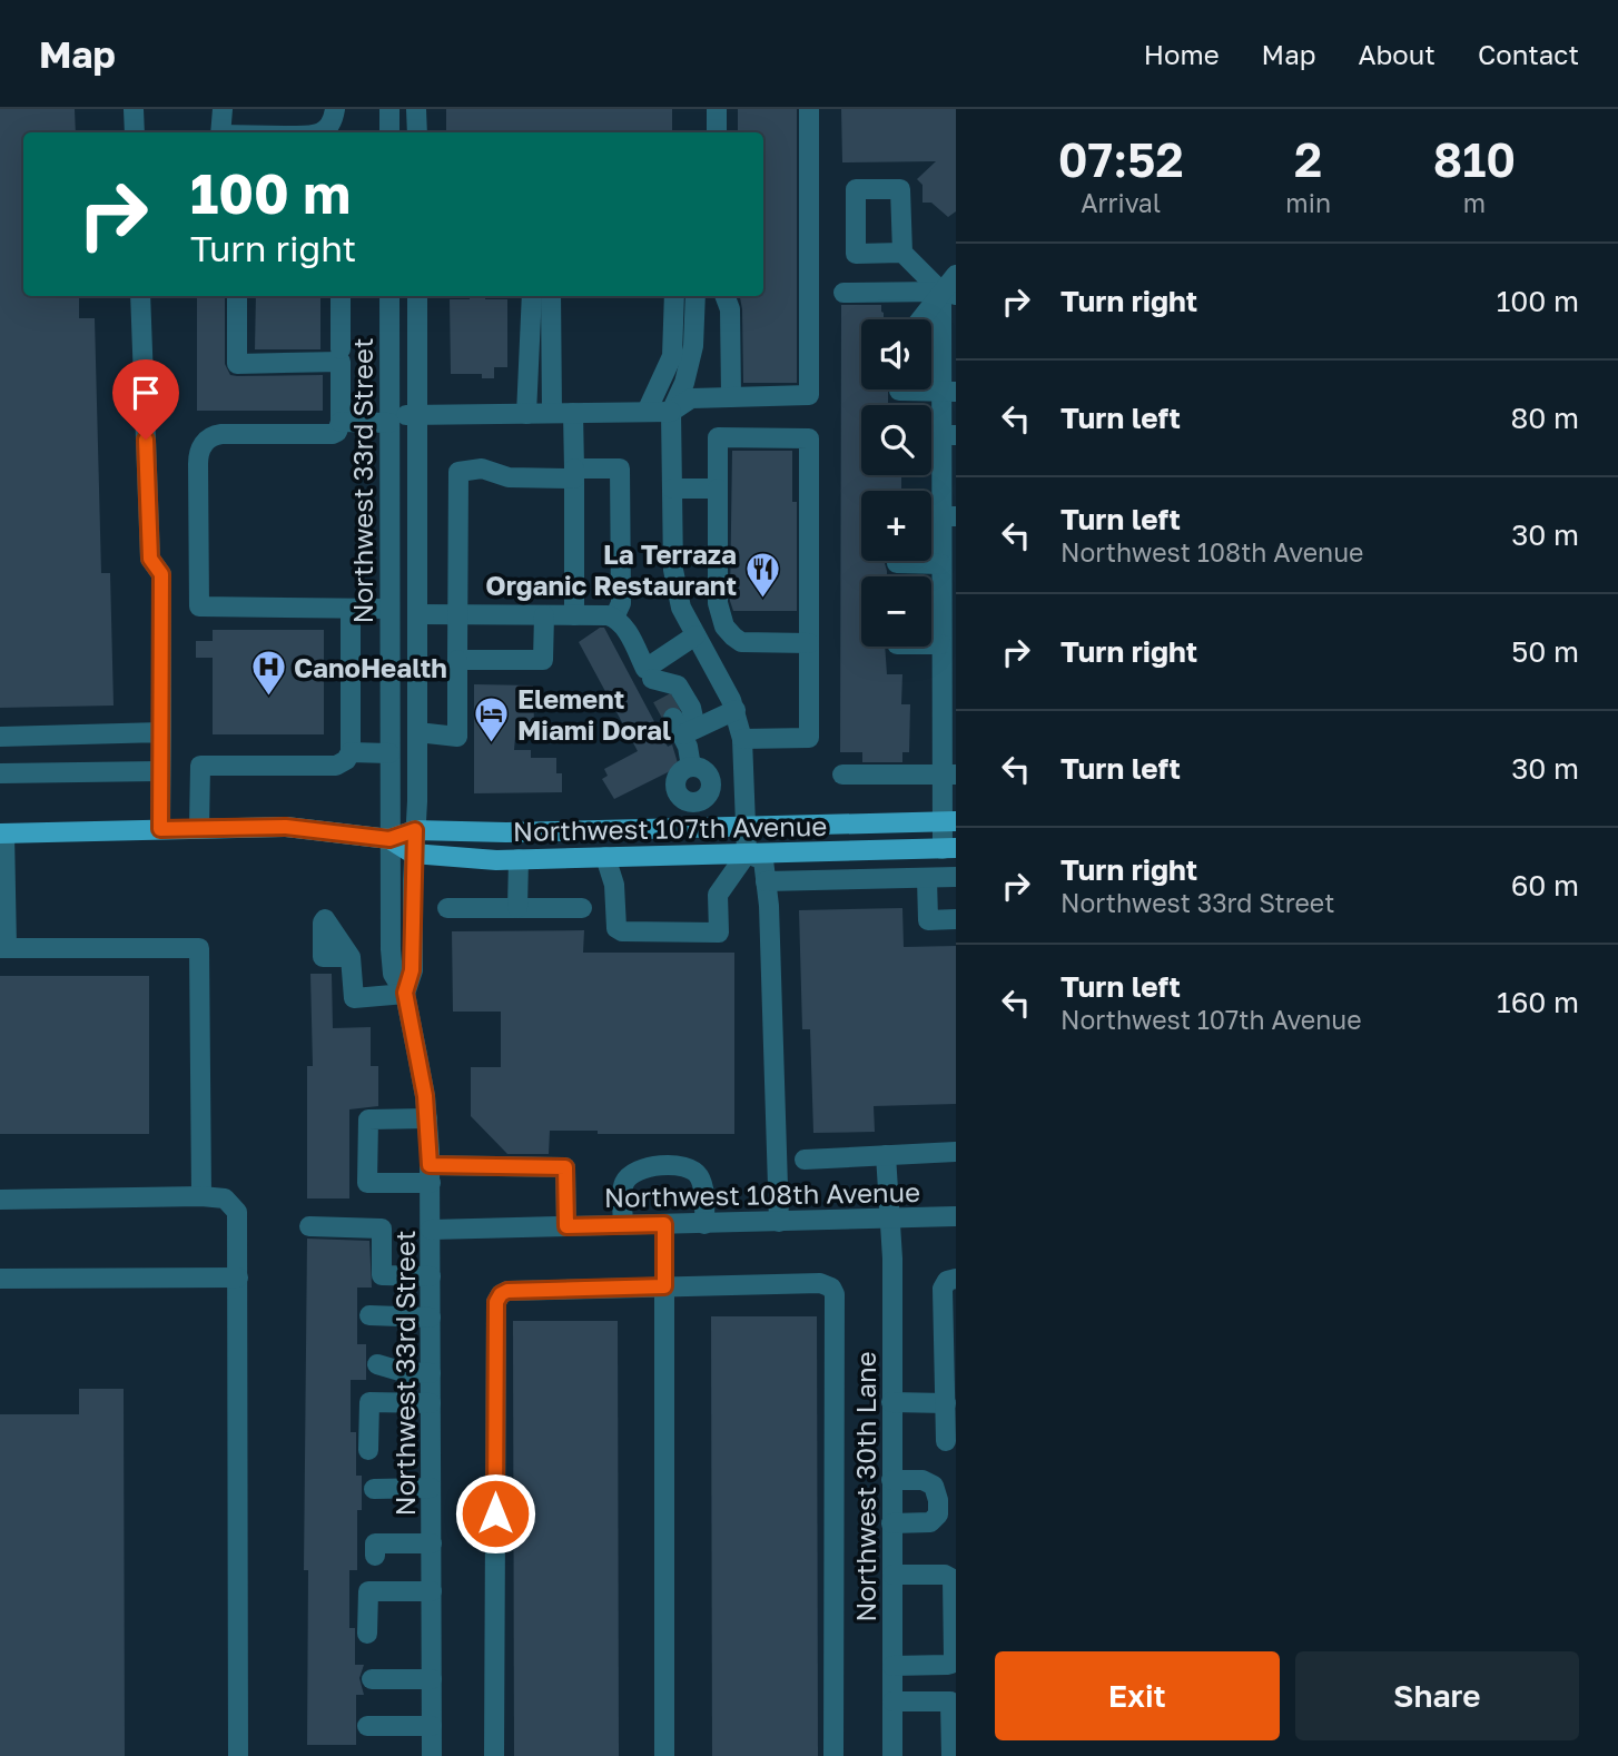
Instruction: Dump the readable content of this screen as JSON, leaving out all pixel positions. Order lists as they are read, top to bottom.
{
  "streets": {
    "main road": ["Northwest 107th Avenue"],
    "street": ["Northwest 33rd Street", "Northwest 108th Avenue", "Northwest 30th Lane"]
  },
  "crossings": [
    ["Northwest 33rd Street", "Northwest 107th Avenue"],
    ["Northwest 33rd Street", "Northwest 108th Avenue"],
    ["Northwest 108th Avenue", "Northwest 30th Lane"]
  ],
  "places": {
    "restaurant": ["La Terraza Organic Restaurant"],
    "hospital": ["CanoHealth"],
    "hotel": ["Element Miami Doral"]
  },
  "page": {
    "header": "Map",
    "nav": [
      "Home",
      "Map",
      "About",
      "Contact"
    ],
    "eta": [
      "07:52",
      "Arrival",
      "2",
      "min",
      "810",
      "m"
    ],
    "turn": ["100 m", "Turn right"],
    "list": [
      {
        "name": "Turn right",
        "value": "100 m"
      },
      {
        "name": "Turn left",
        "value": "80 m"
      },
      {
        "name": "Turn left",
        "note": "Northwest 108th Avenue",
        "value": "30 m"
      },
      {
        "name": "Turn right",
        "value": "50 m"
      },
      {
        "name": "Turn left",
        "value": "30 m"
      },
      {
        "name": "Turn right",
        "note": "Northwest 33rd Street",
        "value": "60 m"
      },
      {
        "name": "Turn left",
        "note": "Northwest 107th Avenue",
        "value": "160 m"
      }
    ],
    "map_buttons": ["+", "−"],
    "buttons": ["Exit", "Share"]
  }
}
